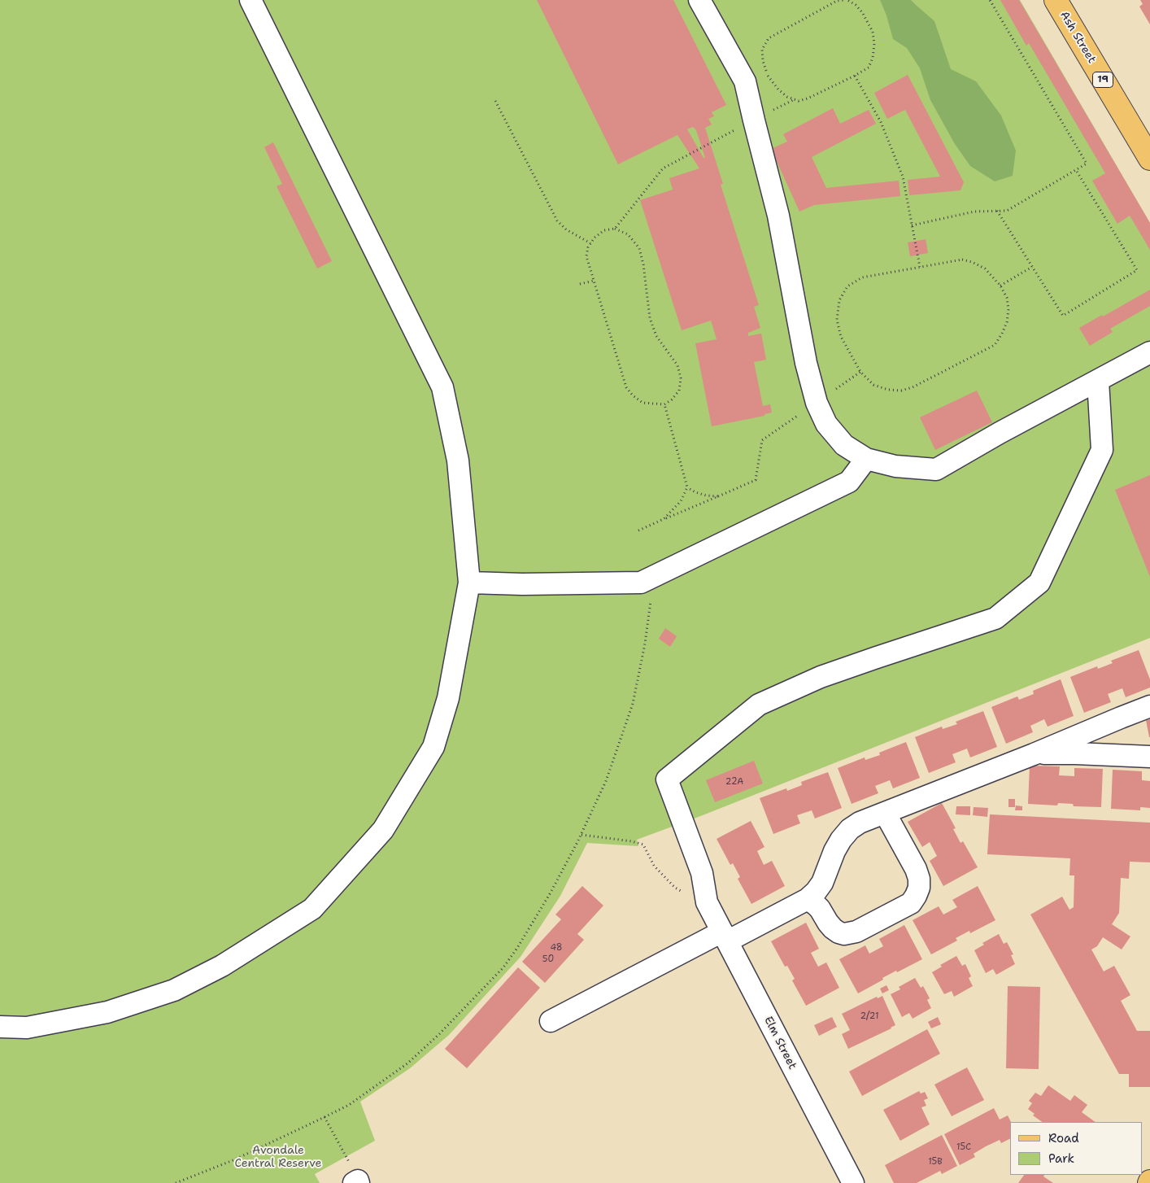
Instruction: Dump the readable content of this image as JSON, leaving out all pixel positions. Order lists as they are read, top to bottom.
{
  "streets": {
    "main road": ["Ash Street", "19"],
    "street": ["Elm Street"]
  },
  "parks": ["Avondale Central Reserve"],
  "house_numbers": [
    "22A",
    "48",
    "50",
    "2/21",
    "15C",
    "15B"
  ],
  "legend": ["Road", "Park"]
}
